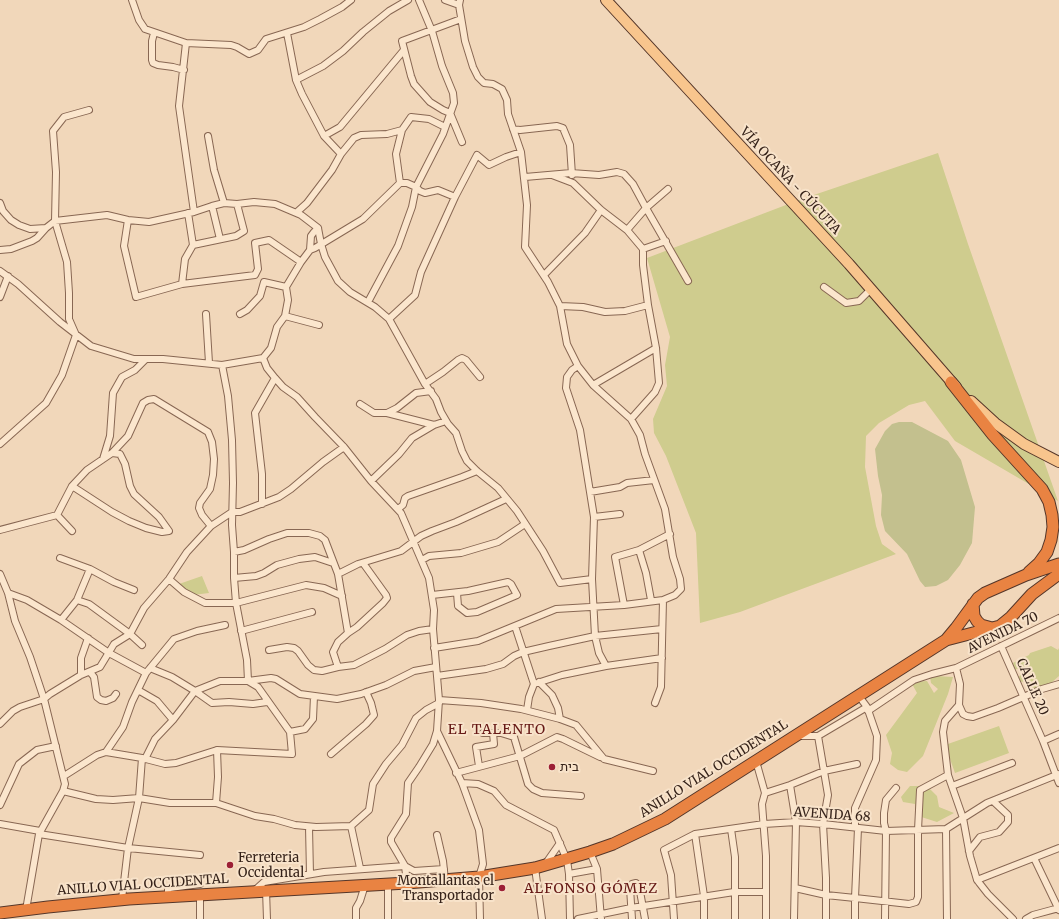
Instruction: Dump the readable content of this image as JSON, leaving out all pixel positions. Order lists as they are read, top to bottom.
{
  "streets": {
    "highway": ["ANILLO VIAL OCCIDENTAL"],
    "main road": ["VÍA OCAÑA - CÚCUTA"],
    "street": ["AVENIDA 70", "CALLE 20", "AVENIDA 68"]
  },
  "crossings": [
    ["AVENIDA 70", "CALLE 20"]
  ],
  "districts": ["EL TALENTO", "ALFONSO GÓMEZ"],
  "places": ["בית", "Ferreteria Occidental", "Montallantas el Transportador"]
}
